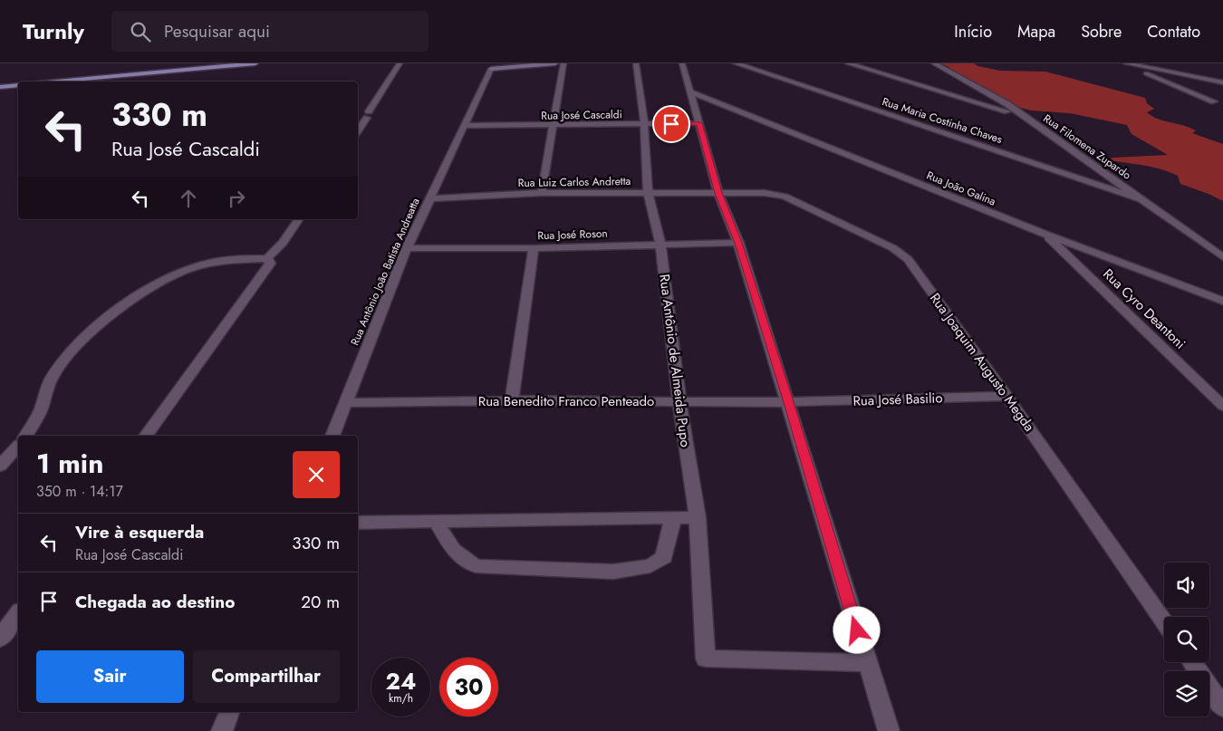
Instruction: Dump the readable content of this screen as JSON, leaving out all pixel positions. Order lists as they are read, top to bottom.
{
  "streets": {
    "street": [
      "Rua José Cascaldi",
      "Rua Maria Costinha Chaves",
      "Rua Filomena Zupardo",
      "Rua Luiz Carlos Andretta",
      "Rua João Galina",
      "Rua José Roson",
      "Rua Antônio João Batista Andreatta",
      "Rua Cyro Deantoni",
      "Rua Antônio de Almeida Pupo",
      "Rua Joaquim Augusto Megda",
      "Rua José Basilio",
      "Rua Benedito Franco Penteado"
    ]
  },
  "crossings": [
    ["Rua José Cascaldi", "Rua Antônio João Batista Andreatta"],
    ["Rua José Cascaldi", "Rua Antônio de Almeida Pupo"],
    ["Rua Maria Costinha Chaves", "Rua Filomena Zupardo"],
    ["Rua Luiz Carlos Andretta", "Rua Antônio João Batista Andreatta"],
    ["Rua Luiz Carlos Andretta", "Rua Antônio de Almeida Pupo"],
    ["Rua Luiz Carlos Andretta", "Rua Joaquim Augusto Megda"],
    ["Rua João Galina", "Rua Cyro Deantoni"],
    ["Rua José Roson", "Rua Antônio João Batista Andreatta"],
    ["Rua José Roson", "Rua Antônio de Almeida Pupo"],
    ["Rua Antônio João Batista Andreatta", "Rua Benedito Franco Penteado"],
    ["Rua Antônio de Almeida Pupo", "Rua Benedito Franco Penteado"],
    ["Rua Joaquim Augusto Megda", "Rua José Basilio"],
    ["Rua José Basilio", "Rua Benedito Franco Penteado"]
  ],
  "page": {
    "header": "Turnly",
    "search": "Pesquisar aqui",
    "nav": [
      "Início",
      "Mapa",
      "Sobre",
      "Contato"
    ],
    "turn": ["330 m", "Rua José Cascaldi"],
    "heading": ["1 min", "350 m · 14:17"],
    "list": [
      {
        "name": "Vire à esquerda",
        "note": "Rua José Cascaldi",
        "value": "330 m"
      },
      {
        "name": "Chegada ao destino",
        "value": "20 m"
      }
    ],
    "buttons": ["Sair", "Compartilhar"],
    "speed": "24 km/h",
    "limit": "30"
  }
}
